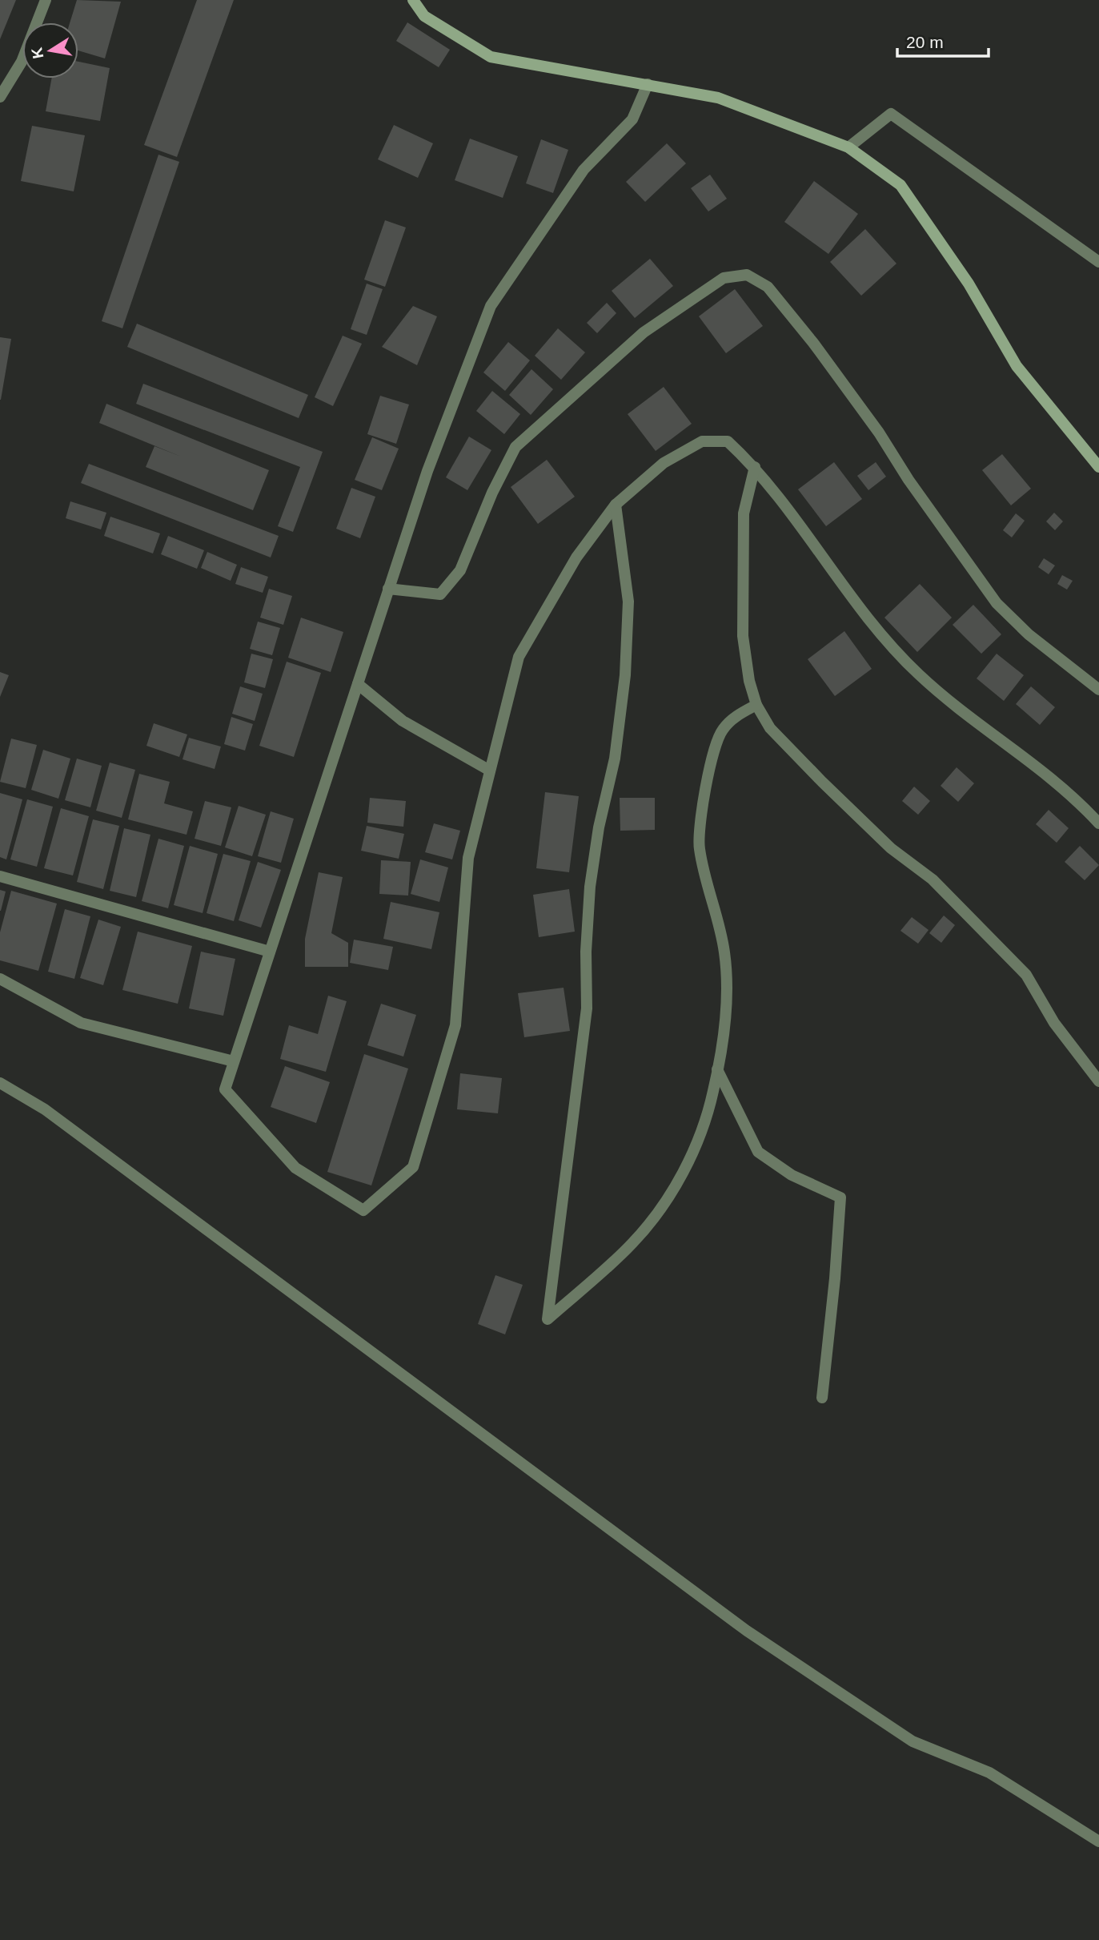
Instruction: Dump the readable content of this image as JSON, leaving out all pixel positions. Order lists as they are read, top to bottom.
{
  "scale_bar": "20 m",
  "north": "left"
}
